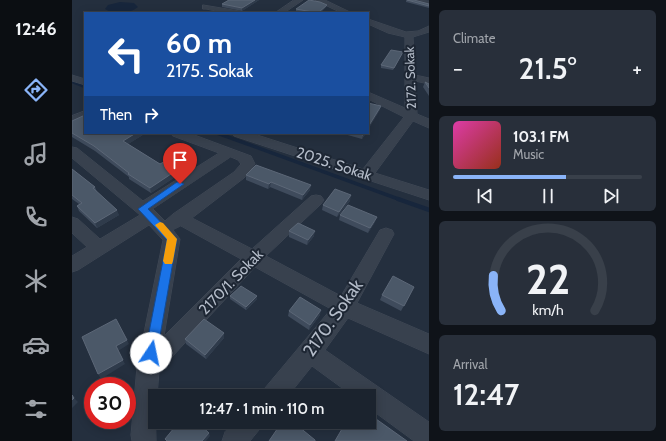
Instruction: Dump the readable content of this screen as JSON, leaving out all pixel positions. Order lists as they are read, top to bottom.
{
  "streets": {
    "street": [
      "2172. Sokak",
      "2025. Sokak",
      "2170/1. Sokak",
      "2170. Sokak"
    ]
  },
  "crossings": [
    ["2172. Sokak", "2025. Sokak"]
  ],
  "page": {
    "tabs": "12:46",
    "tile": [
      "Climate",
      ["Arrival", "12:47"]
    ],
    "turn": ["60 m", "2175. Sokak"],
    "heat": ["−", "21.5°", "+"],
    "then": "Then",
    "song": ["103.1 FM", "Music"],
    "limit": "30",
    "trip": "12:47 · 1 min · 110 m",
    "gauge": ["22", "km/h"]
  }
}
